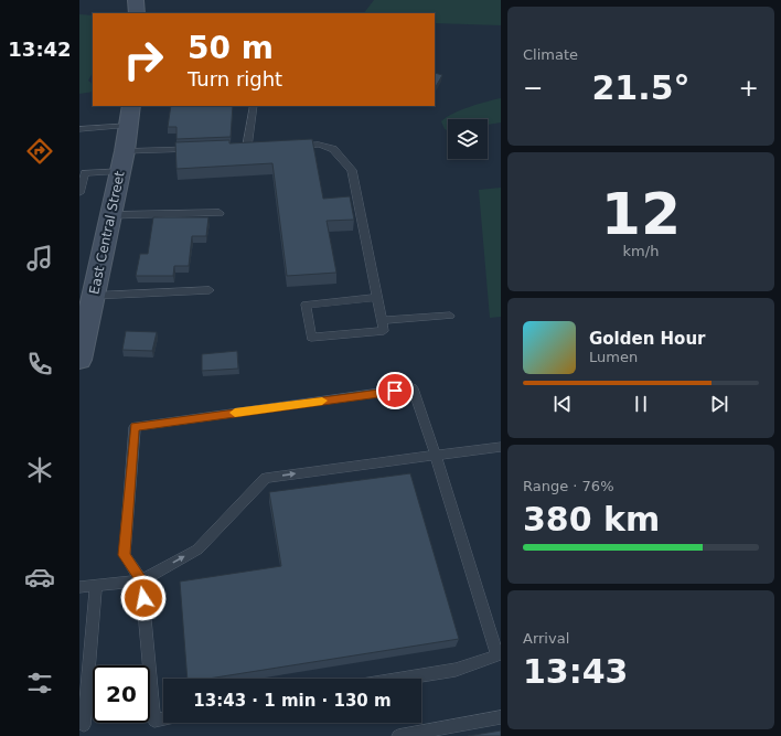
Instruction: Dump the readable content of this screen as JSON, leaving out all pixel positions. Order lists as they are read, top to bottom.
{
  "streets": {
    "main road": ["East Central Street"]
  },
  "page": {
    "tabs": "13:42",
    "tile": [
      "Climate",
      ["12", "km/h"],
      ["Range · 76%", "380 km"],
      ["Arrival", "13:43"]
    ],
    "turn": ["50 m", "Turn right"],
    "heat": ["−", "21.5°", "+"],
    "song": ["Golden Hour", "Lumen"],
    "limit": "20",
    "trip": "13:43 · 1 min · 130 m"
  }
}
